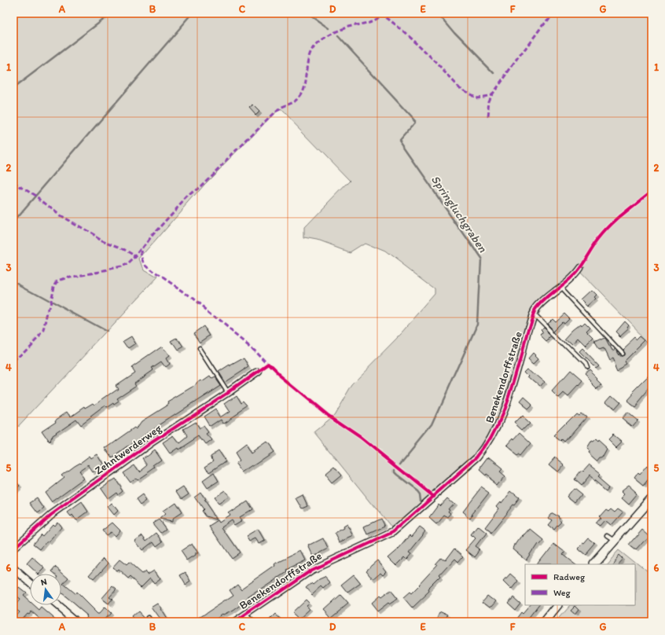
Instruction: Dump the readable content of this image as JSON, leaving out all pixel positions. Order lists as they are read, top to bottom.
{
  "streets": {
    "street": ["Benekendorffstraße", "Zehntwerderweg"]
  },
  "water": ["Springluchgraben"],
  "legend": ["Radweg", "Weg"],
  "north": "top",
  "grid": {
    "columns": [
      "A",
      "B",
      "C",
      "D",
      "E",
      "F",
      "G"
    ],
    "rows": [
      "1",
      "2",
      "3",
      "4",
      "5",
      "6"
    ]
  }
}
